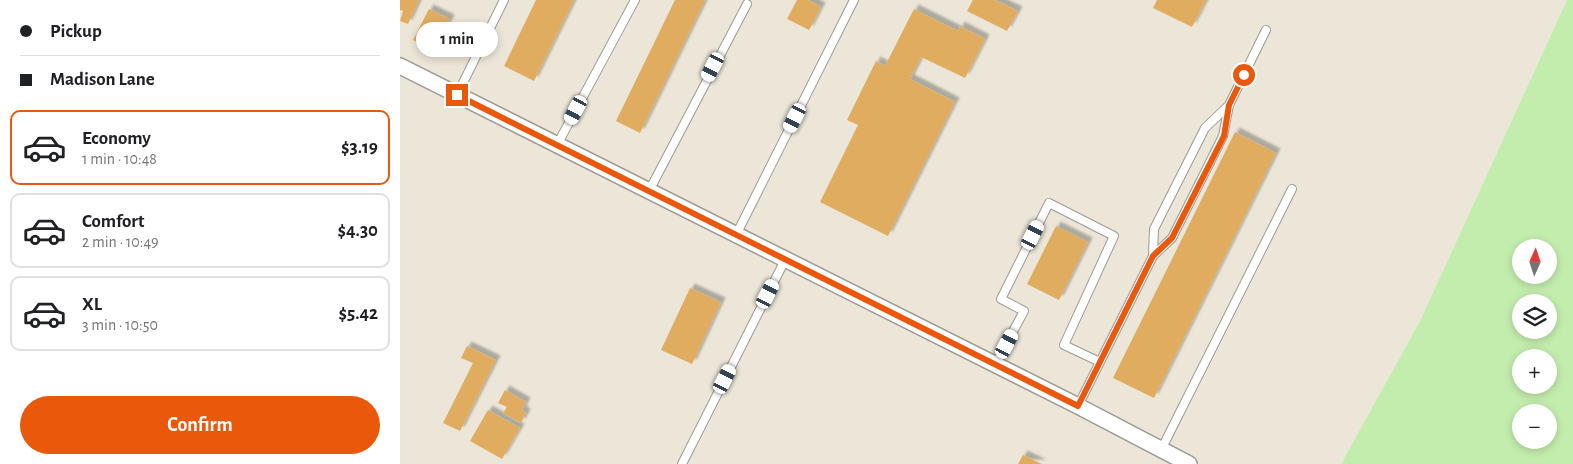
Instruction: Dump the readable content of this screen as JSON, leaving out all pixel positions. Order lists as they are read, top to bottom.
{
  "north": "top",
  "page": {
    "banner": ["Pickup", "Madison Lane"],
    "bubble": "1 min",
    "list": [
      {
        "name": "Economy",
        "note": "1 min · 10:48",
        "value": "$3.19"
      },
      {
        "name": "Comfort",
        "note": "2 min · 10:49",
        "value": "$4.30"
      },
      {
        "name": "XL",
        "note": "3 min · 10:50",
        "value": "$5.42"
      }
    ],
    "map_buttons": ["+", "−"],
    "buttons": "Confirm"
  }
}
